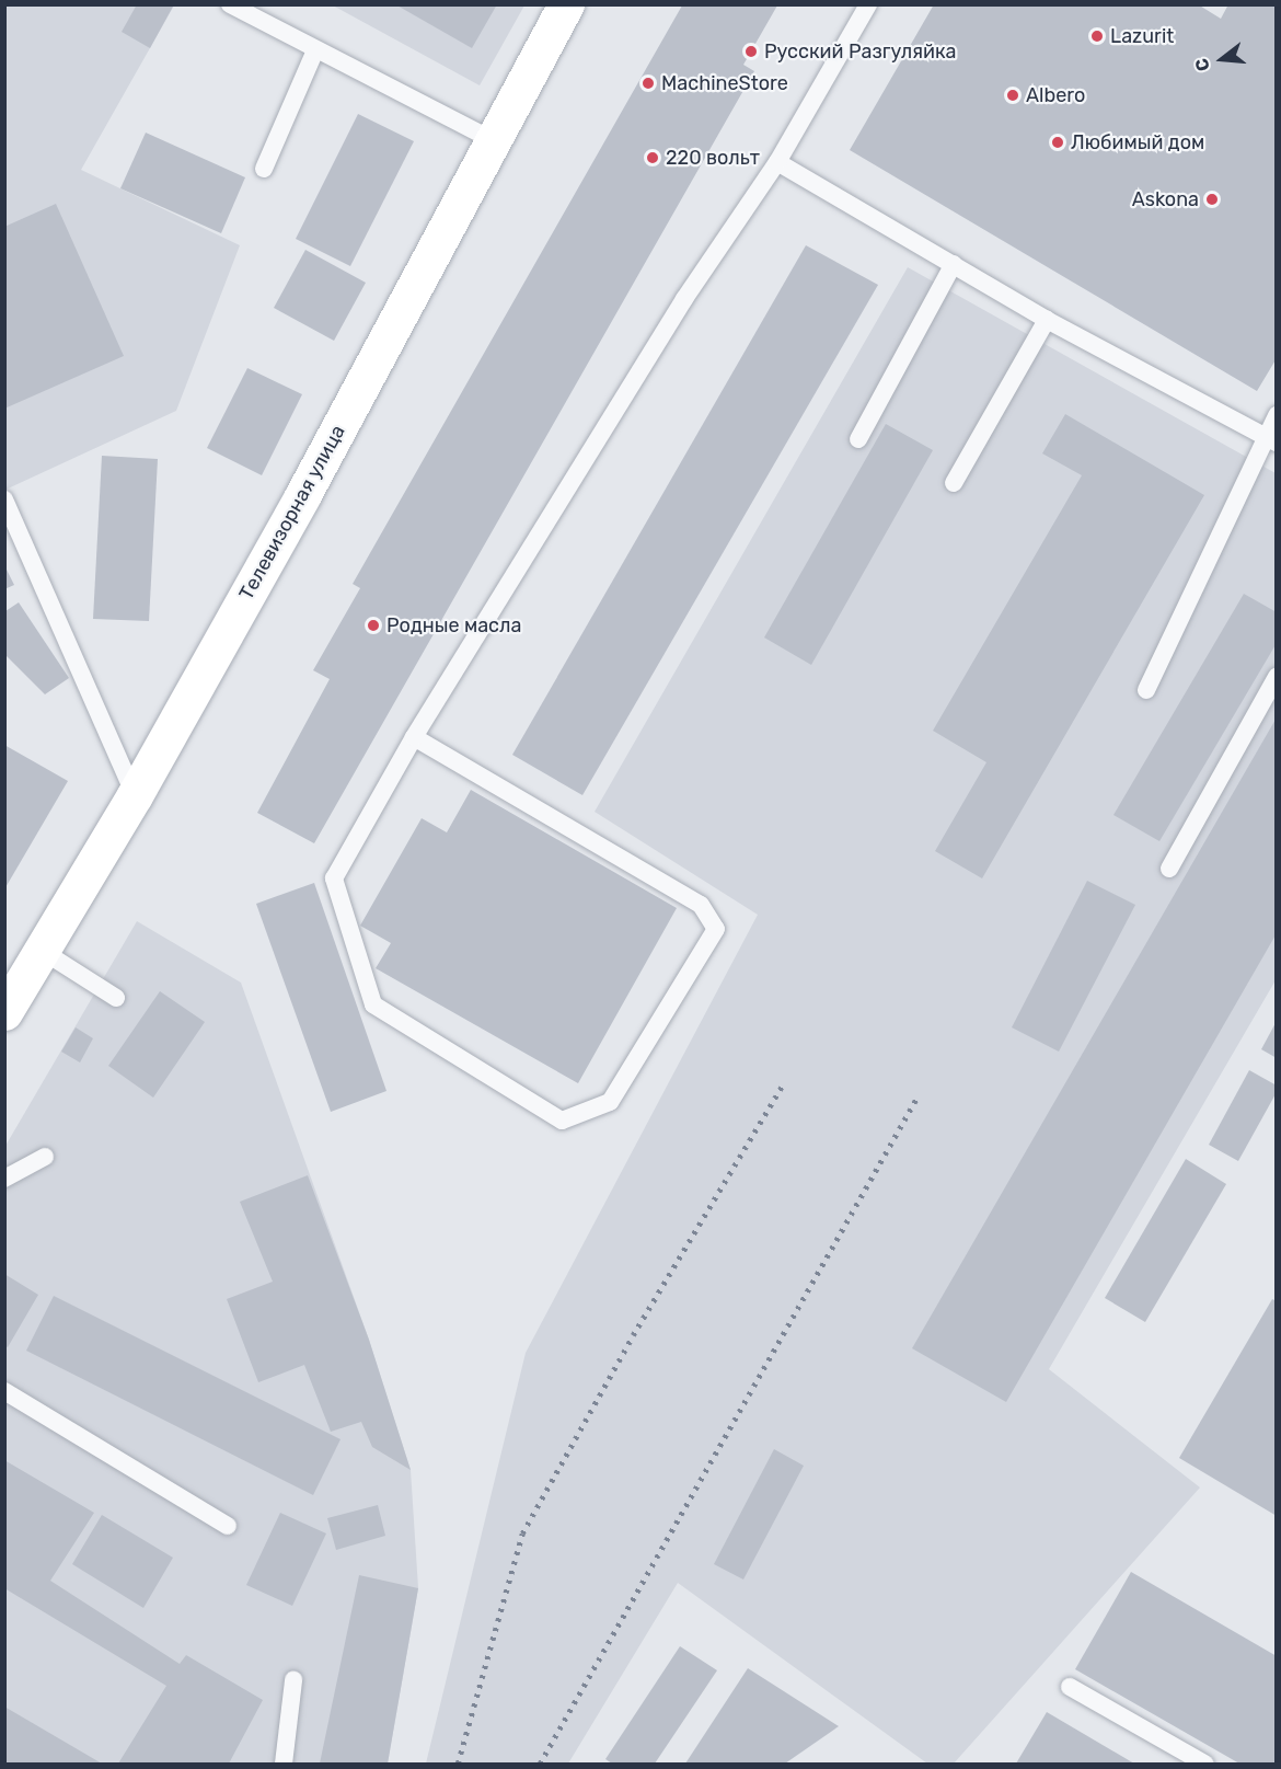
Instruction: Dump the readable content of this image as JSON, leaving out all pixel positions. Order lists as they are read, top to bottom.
{
  "streets": {
    "street": ["Телевизорная улица"]
  },
  "places": [
    "Lazurit",
    "Русский Разгуляйка",
    "MachineStore",
    "Albero",
    "Любимый дом",
    "220 вольт",
    "Askona",
    "Родные масла"
  ],
  "north": "left"
}
